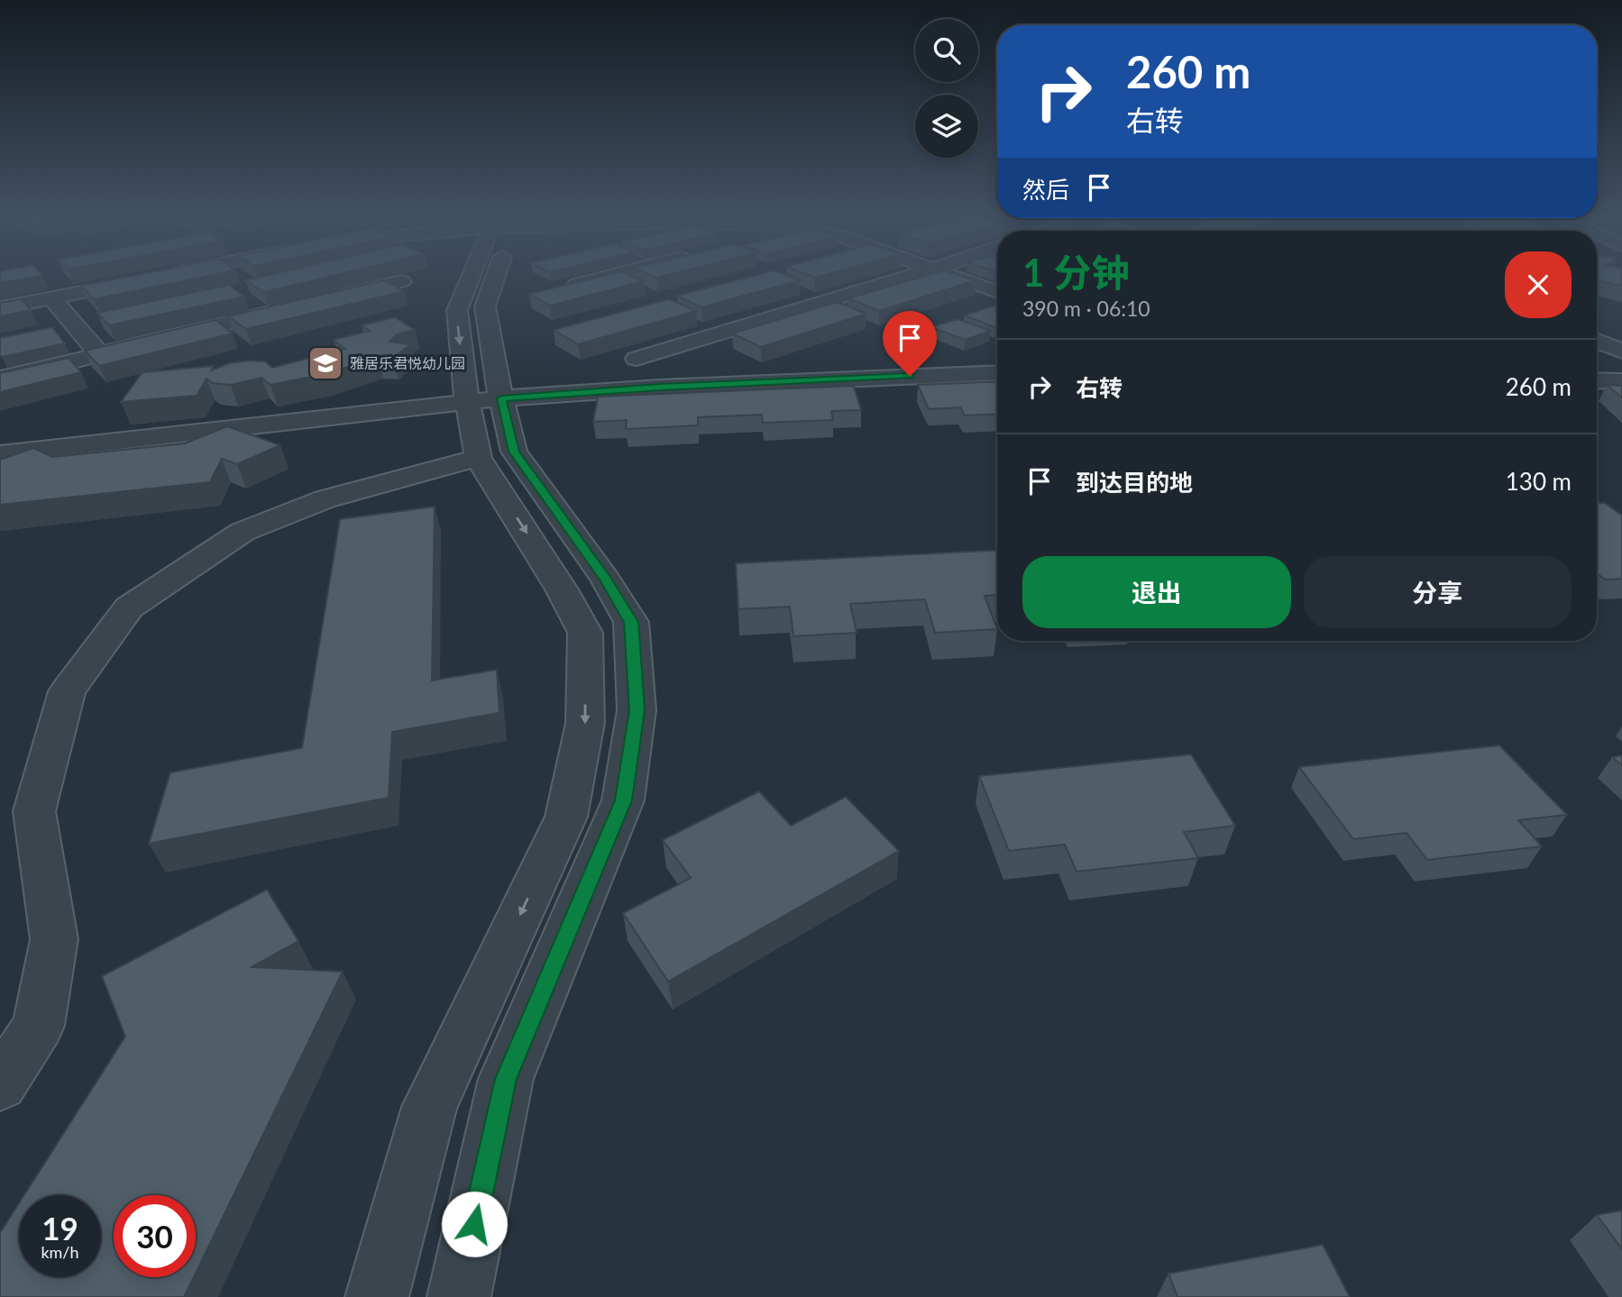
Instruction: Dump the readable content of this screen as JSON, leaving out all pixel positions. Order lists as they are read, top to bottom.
{
  "places": {
    "school or university": ["雅居乐君悦幼儿园"]
  },
  "page": {
    "turn": ["260 m", "右转"],
    "then": "然后",
    "heading": ["1 分钟", "390 m · 06:10"],
    "list": [
      {
        "name": "右转",
        "value": "260 m"
      },
      {
        "name": "到达目的地",
        "value": "130 m"
      }
    ],
    "buttons": ["退出", "分享"],
    "speed": "19 km/h",
    "limit": "30"
  }
}
